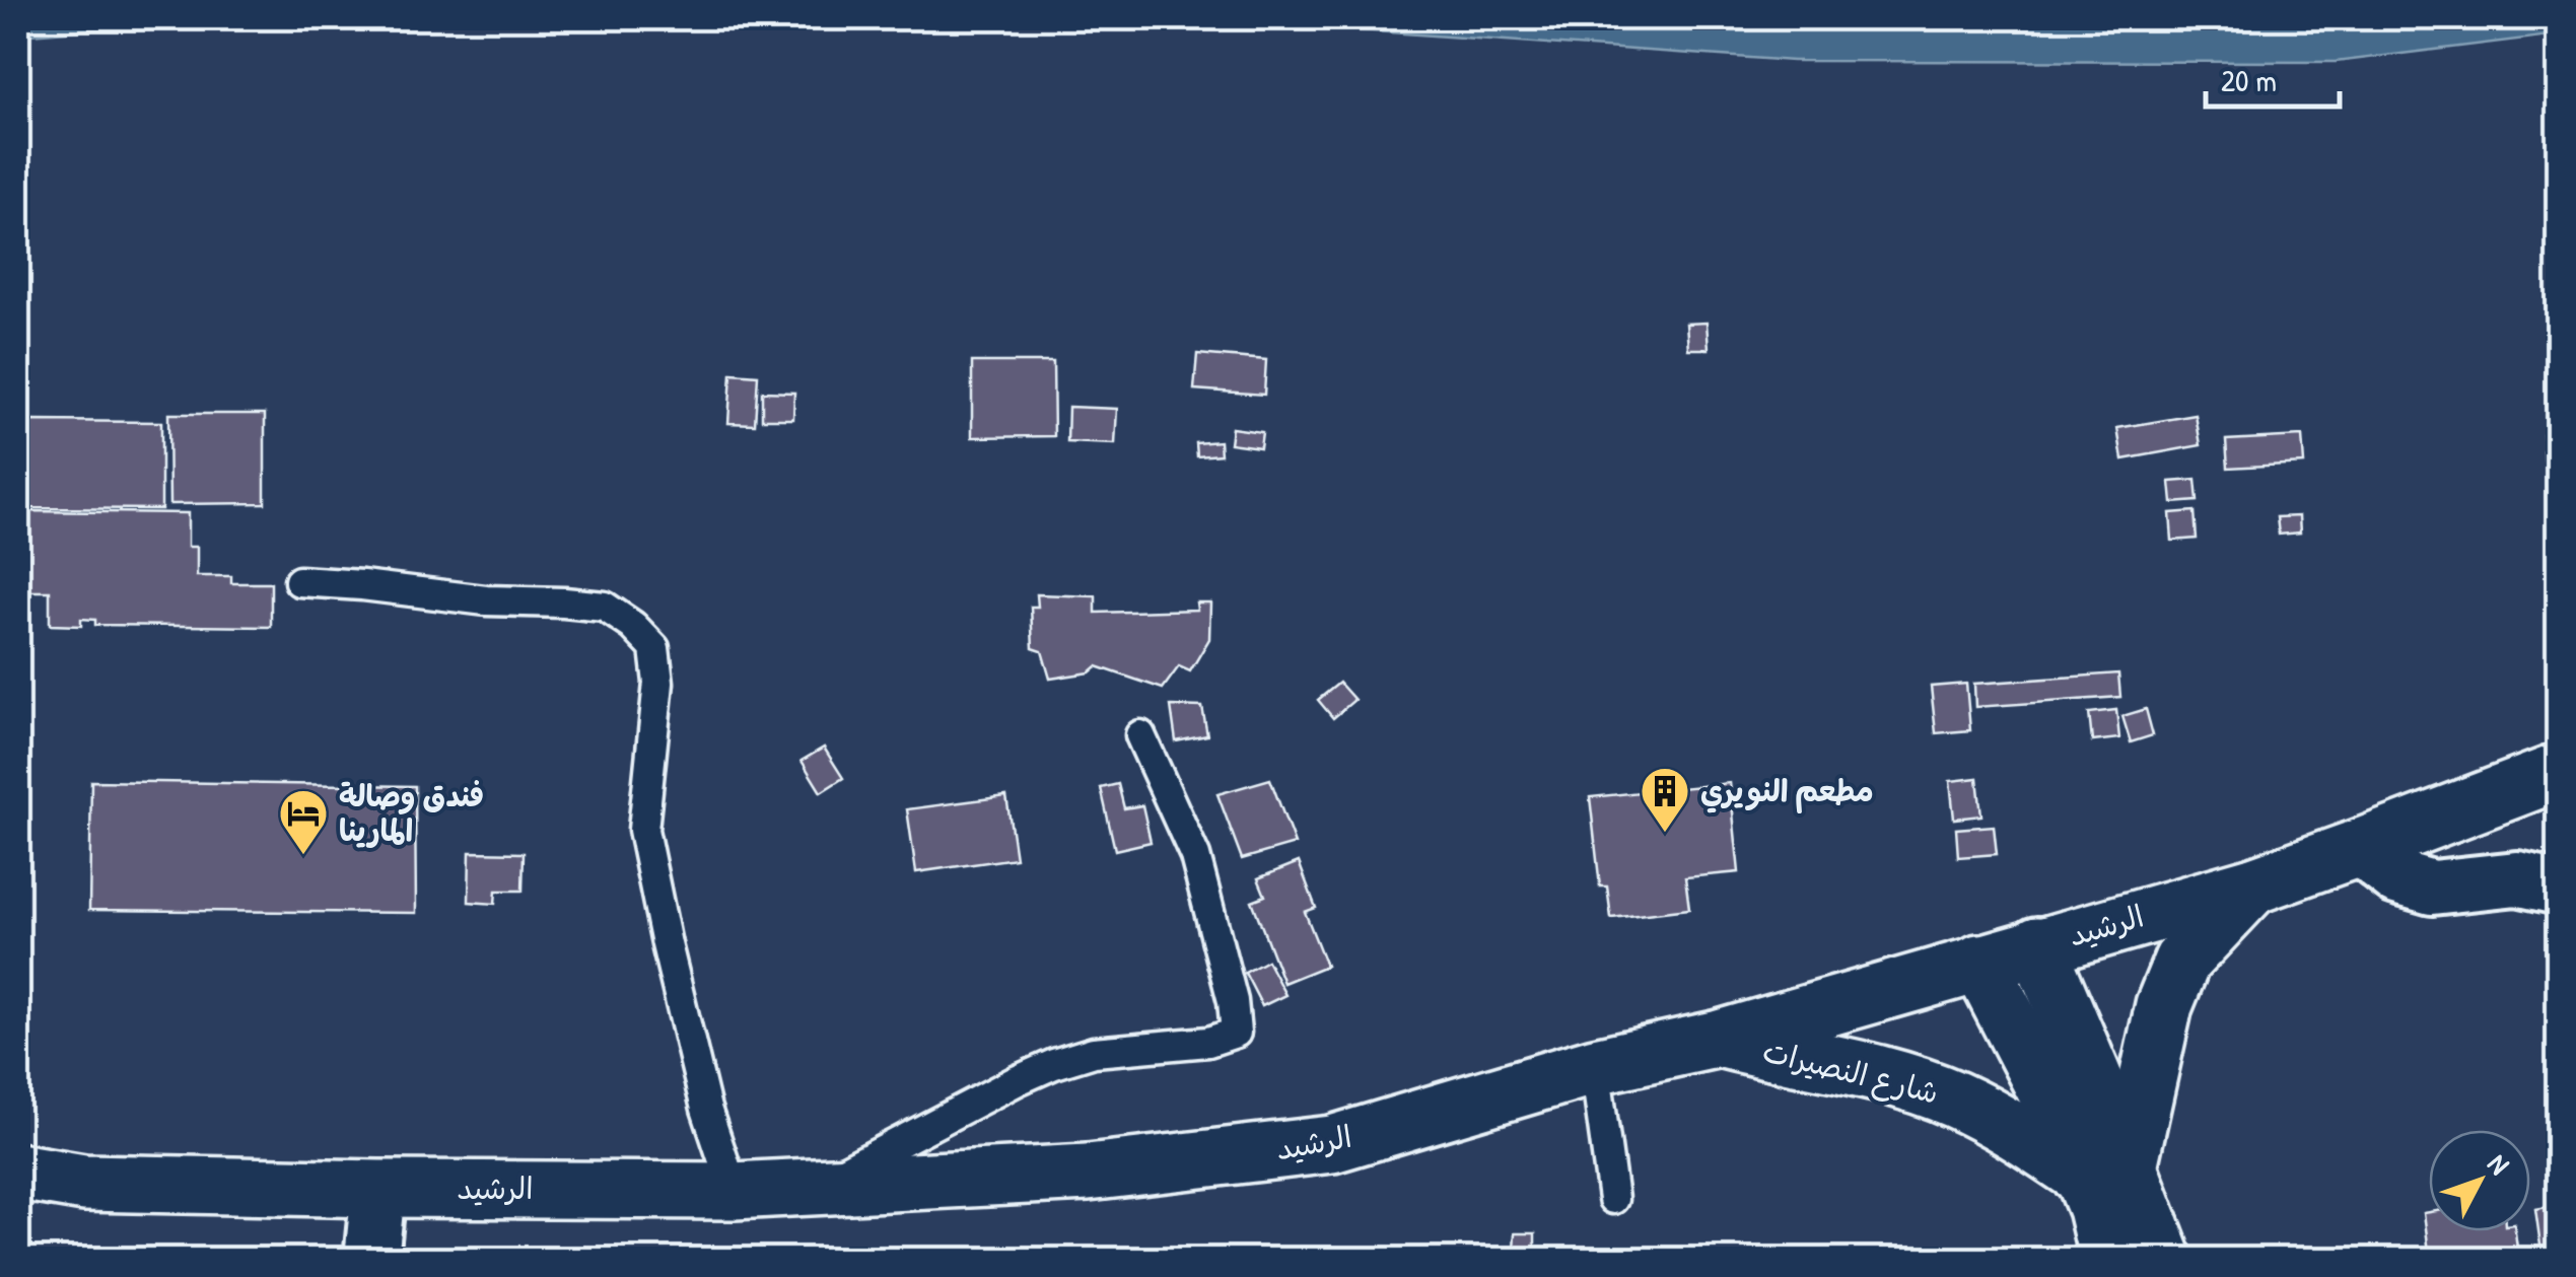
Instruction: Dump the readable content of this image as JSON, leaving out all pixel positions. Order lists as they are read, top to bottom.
{
  "streets": {
    "main road": ["الرشيد", "شارع النصيرات"]
  },
  "crossings": [
    ["الرشيد", "شارع النصيرات"]
  ],
  "places": {
    "building": ["مطعم النويري"],
    "hotel": ["فندق وصالة المارينا"]
  },
  "scale_bar": "20 m",
  "north": "top right"
}
